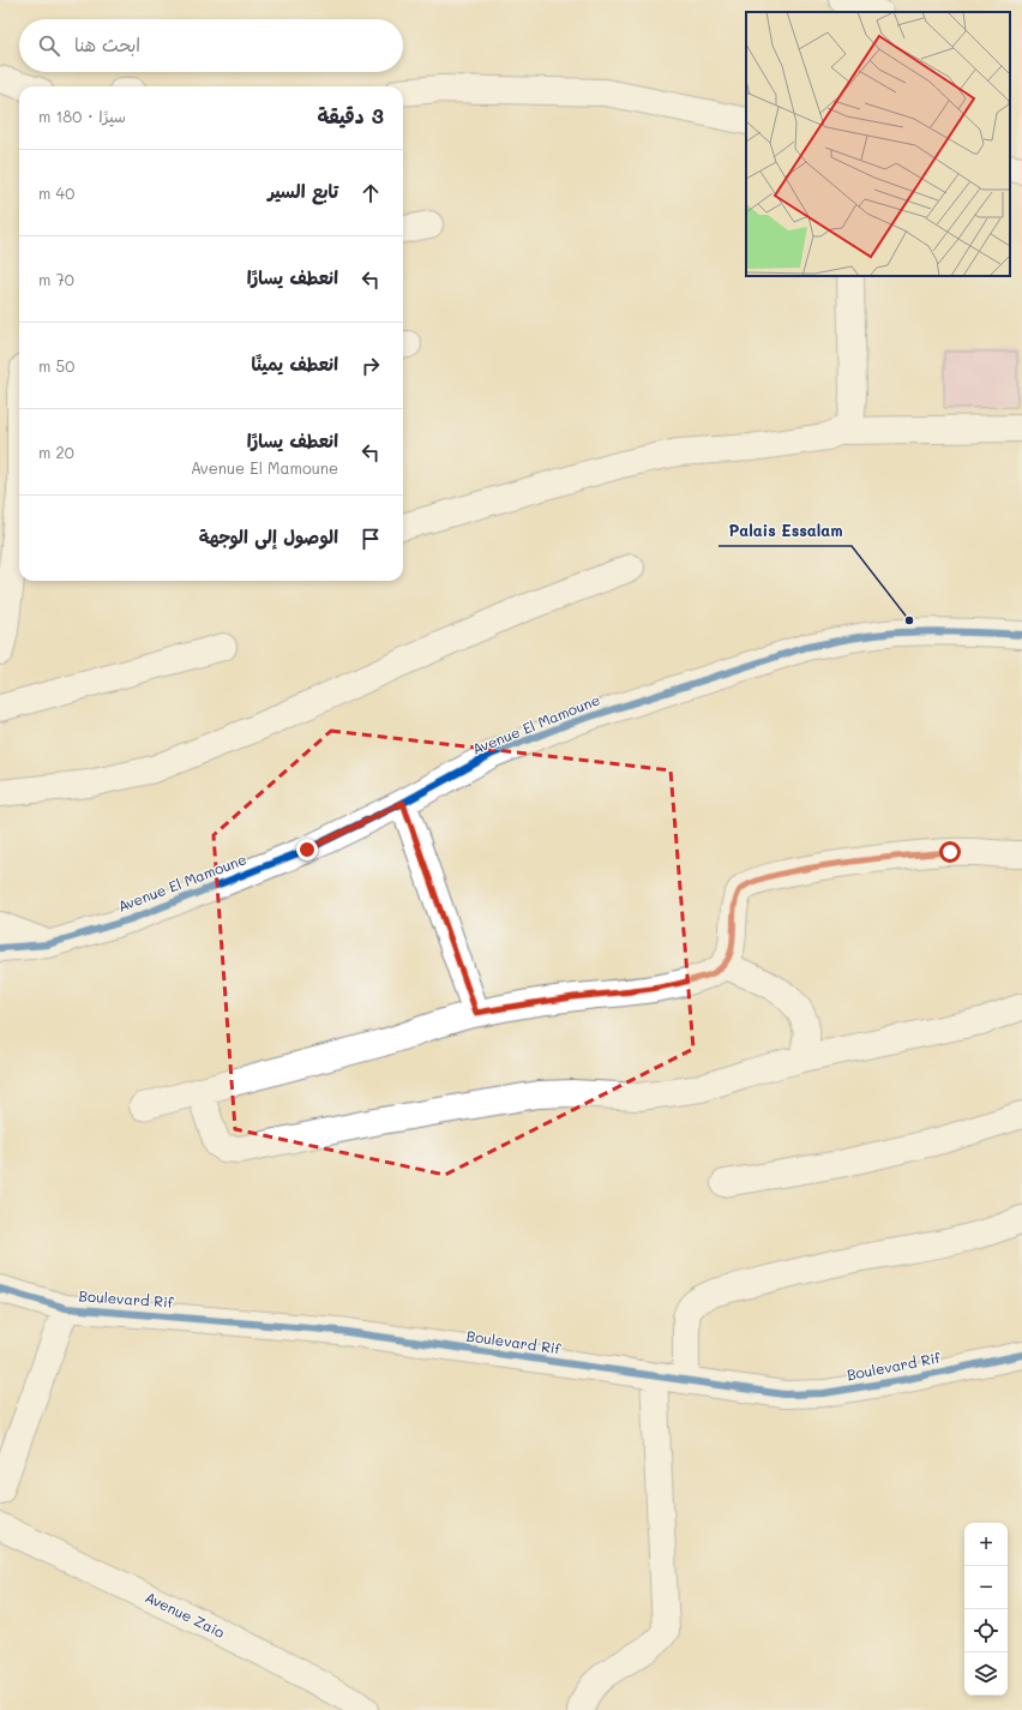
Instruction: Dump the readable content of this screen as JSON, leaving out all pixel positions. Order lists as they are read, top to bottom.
{
  "streets": {
    "street": ["Avenue El Mamoune", "Boulevard Rif", "Avenue Zaio"]
  },
  "places": ["Palais Essalam"],
  "page": {
    "search": "ابحث هنا",
    "heading": ["3 دقيقة", "سيرًا · 180 m"],
    "list": [
      ["تابع السير", "40 m"],
      ["انعطف يسارًا", "70 m"],
      ["انعطف يمينًا", "50 m"],
      ["انعطف يسارًا", "Avenue El Mamoune", "20 m"],
      "الوصول إلى الوجهة"
    ],
    "map_buttons": ["+", "−"]
  }
}
